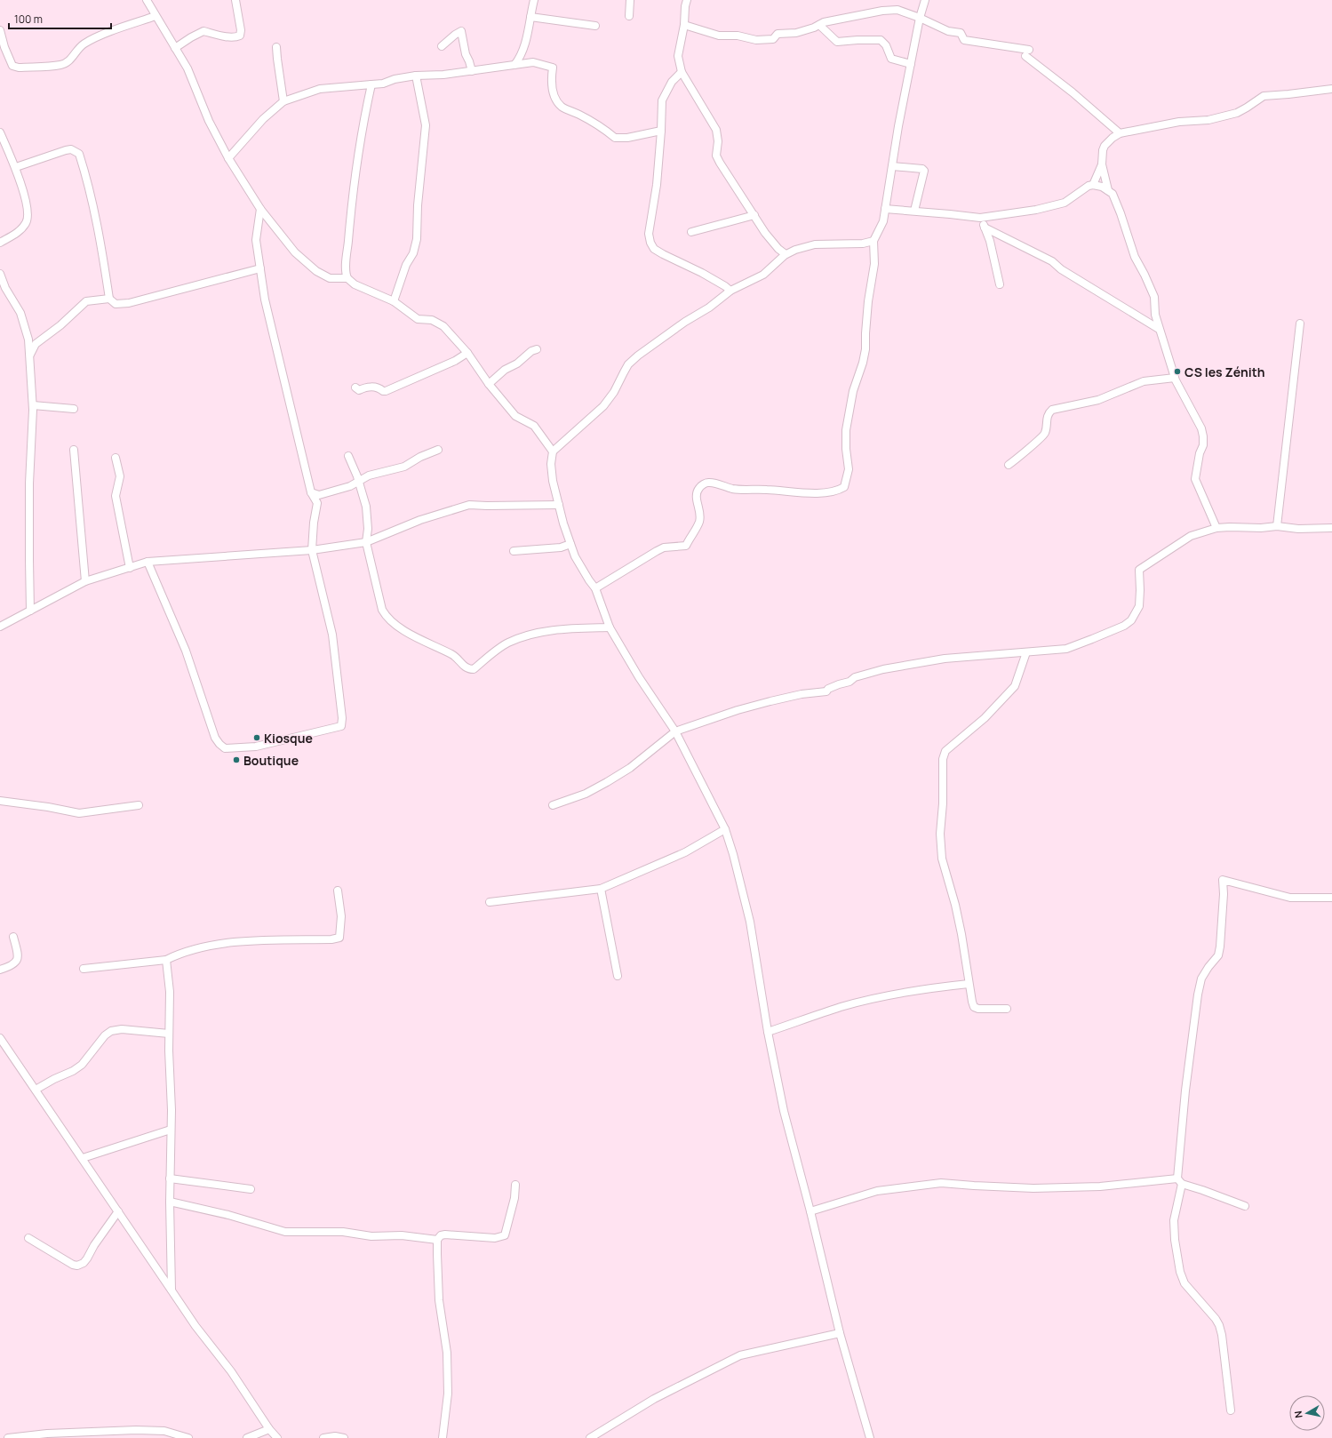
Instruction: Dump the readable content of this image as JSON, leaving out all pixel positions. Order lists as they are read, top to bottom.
{
  "places": ["CS les Zénith", "Kiosque", "Boutique"],
  "scale_bar": "100 m",
  "north": "left"
}
